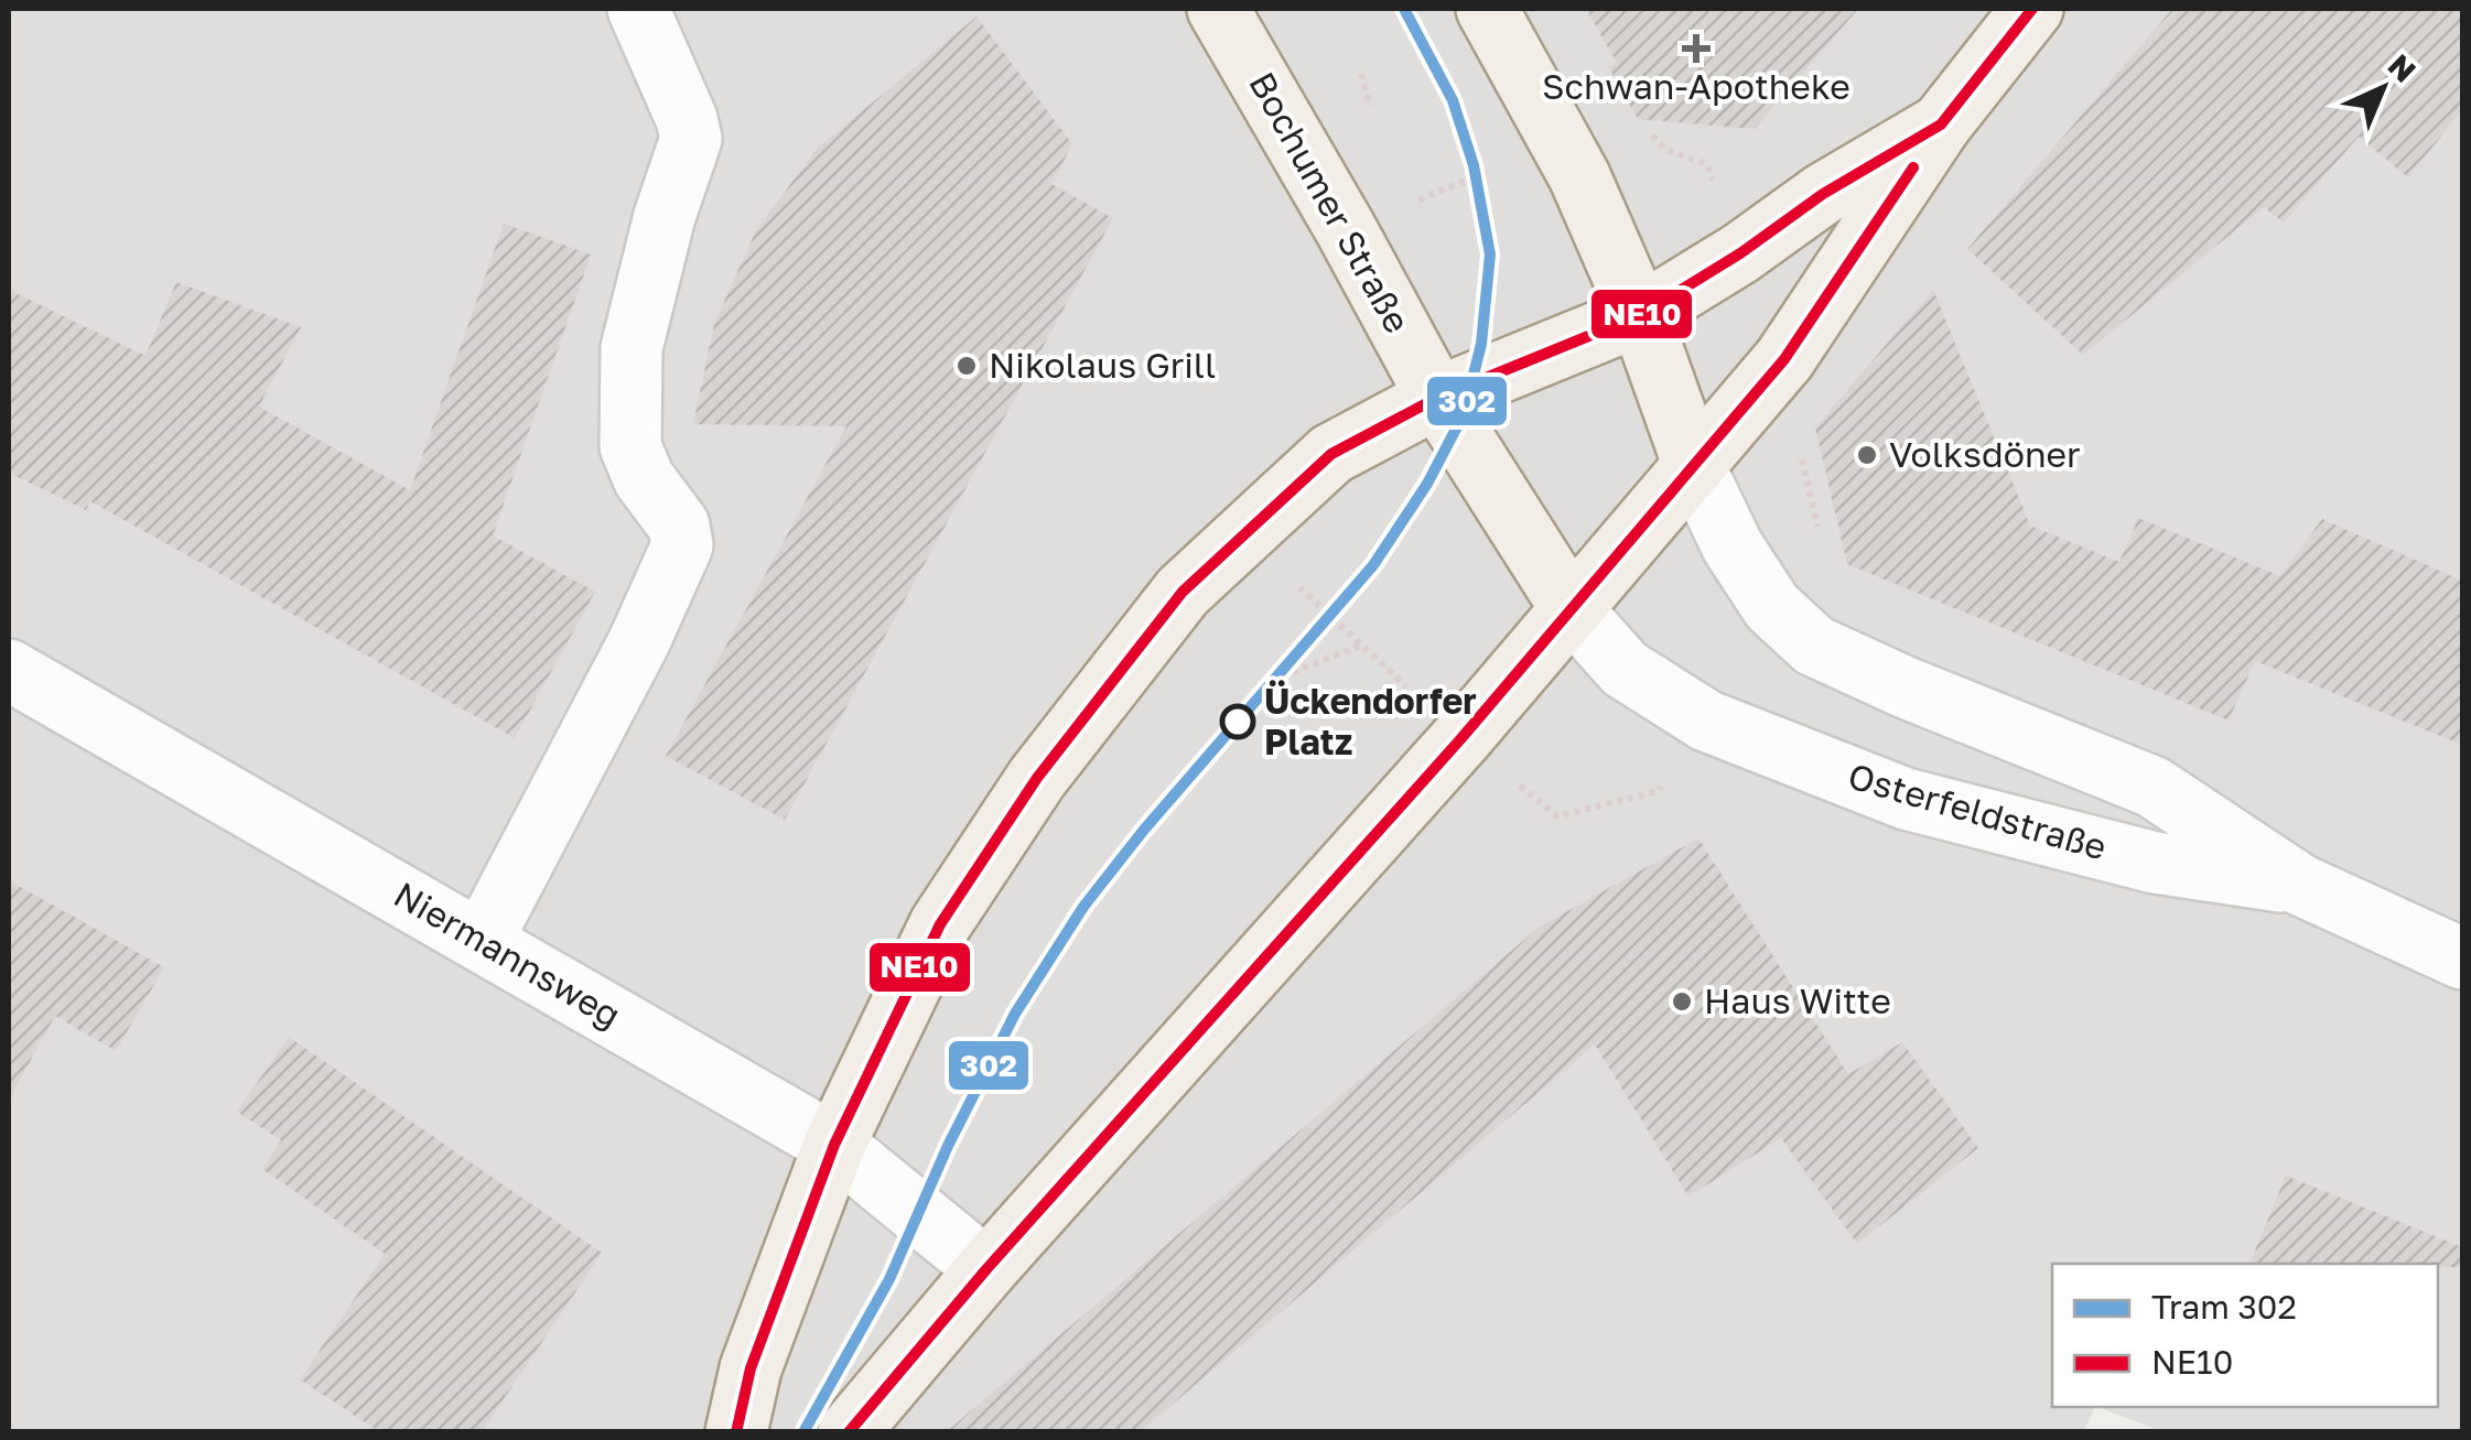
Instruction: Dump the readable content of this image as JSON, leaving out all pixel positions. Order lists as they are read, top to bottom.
{
  "streets": {
    "main road": ["Bochumer Straße"],
    "street": ["Osterfeldstraße", "Niermannsweg"]
  },
  "places": {
    "health": ["Schwan-Apotheke"],
    "other": [
      "Nikolaus Grill",
      "Volksdöner",
      "Ückendorfer Platz",
      "Haus Witte"
    ]
  },
  "lines": ["tram line 302", "transit line NE10"],
  "legend": ["Tram 302", "NE10"],
  "north": "top right"
}
